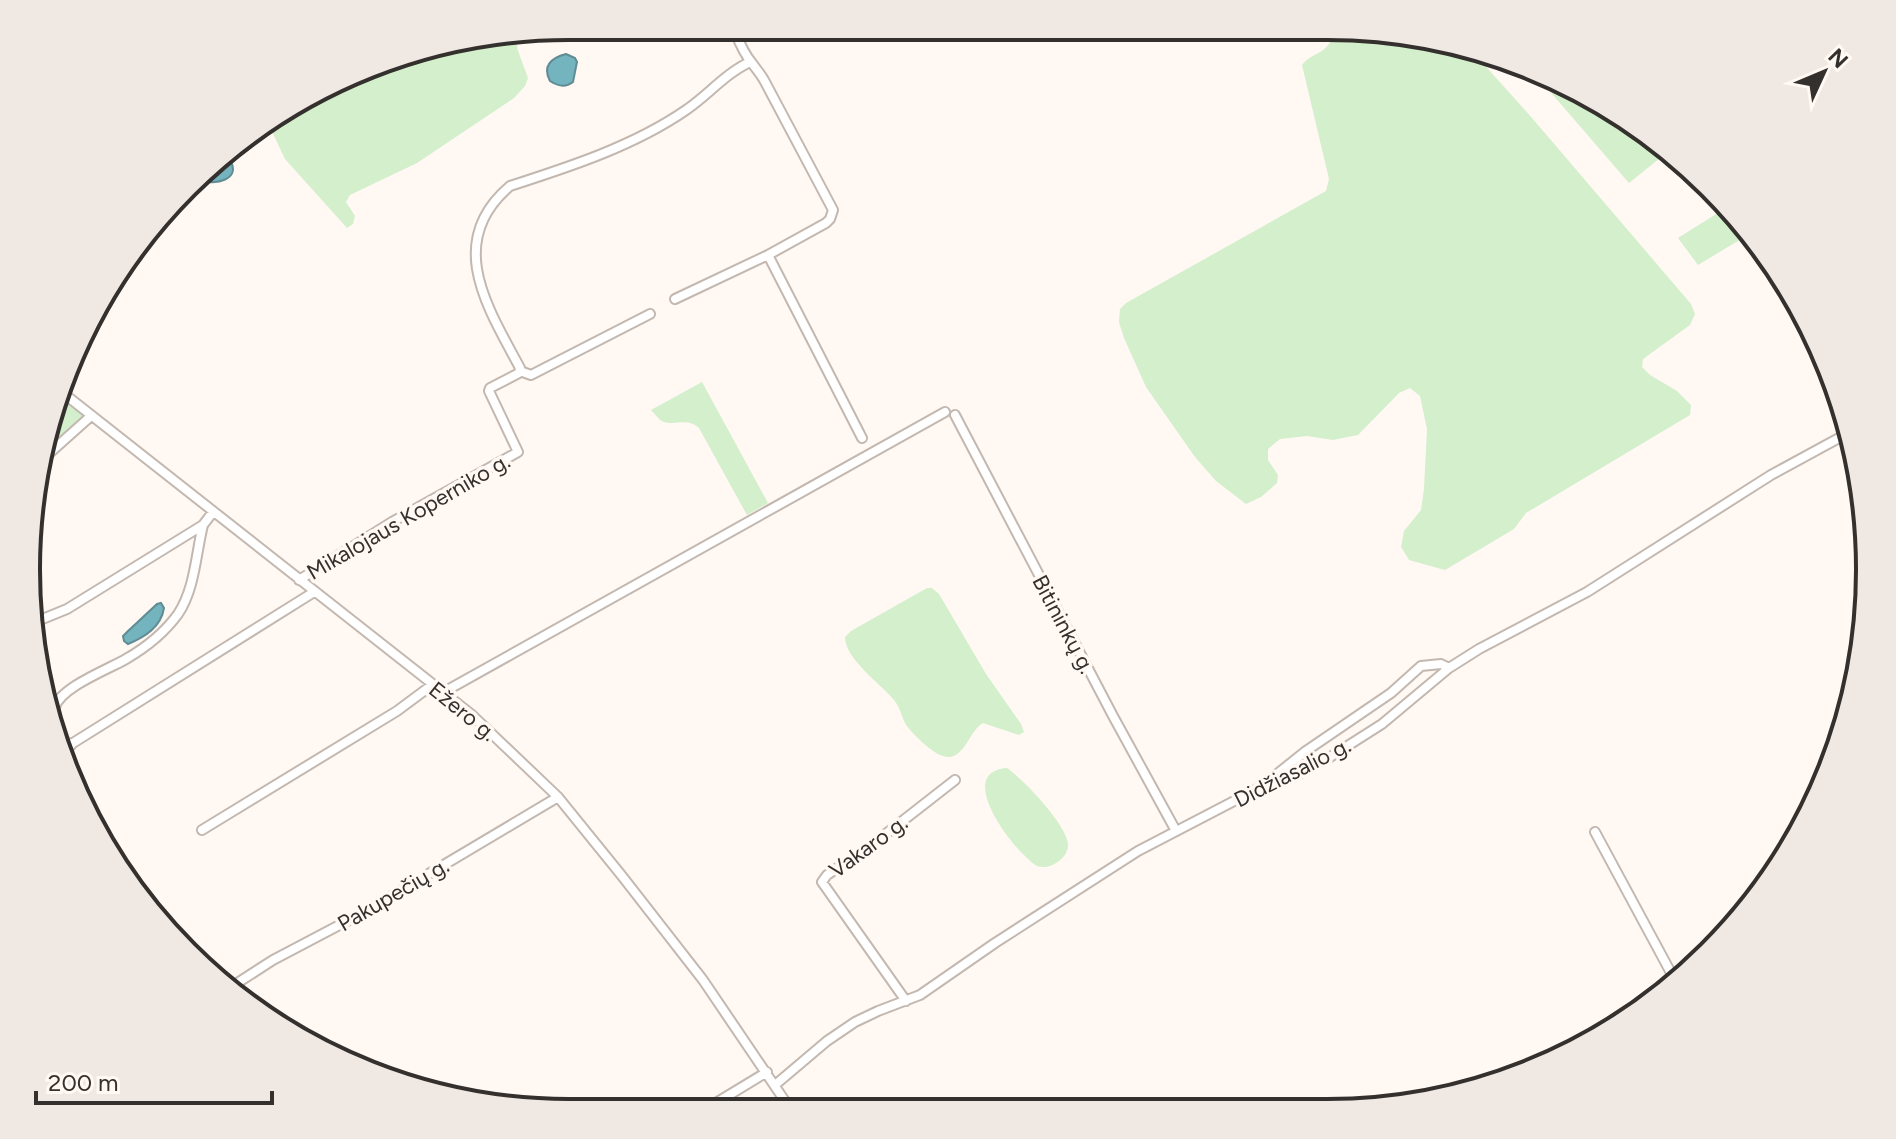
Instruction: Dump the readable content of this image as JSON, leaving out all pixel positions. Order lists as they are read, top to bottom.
{
  "streets": {
    "street": [
      "Mikalojaus Koperniko g.",
      "Bitininkų g.",
      "Ežero g.",
      "Didžiasalio g.",
      "Vakaro g.",
      "Pakupečių g."
    ]
  },
  "crossings": [
    ["Mikalojaus Koperniko g.", "Ežero g."],
    ["Bitininkų g.", "Ežero g."],
    ["Bitininkų g.", "Didžiasalio g."],
    ["Ežero g.", "Didžiasalio g."],
    ["Ežero g.", "Pakupečių g."],
    ["Didžiasalio g.", "Vakaro g."]
  ],
  "scale_bar": "200 m",
  "north": "top right"
}
